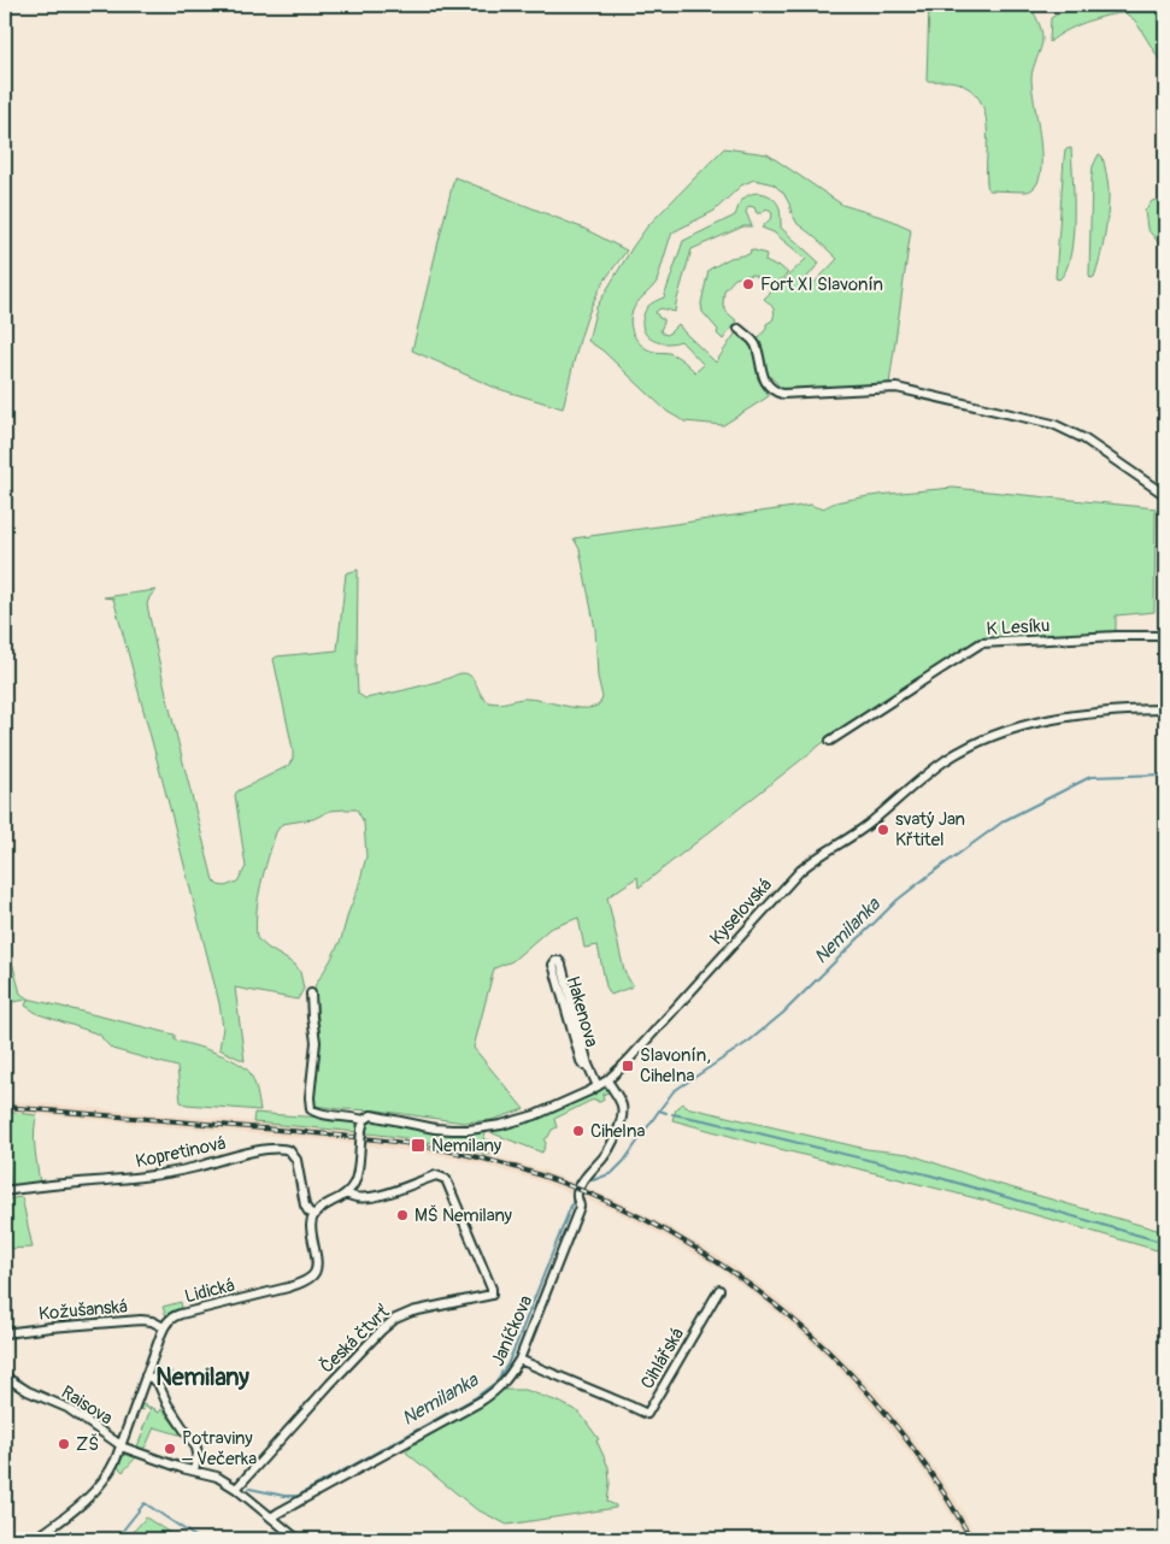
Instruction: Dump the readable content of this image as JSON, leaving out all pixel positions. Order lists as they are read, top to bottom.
{
  "streets": {
    "street": [
      "K Lesíku",
      "Kyselovská",
      "Hakenova",
      "Kopretinová",
      "Lidická",
      "Kožušanská",
      "Janíčkova",
      "Česká čtvrť",
      "Cihlářská",
      "Raisova"
    ]
  },
  "crossings": [
    ["Kyselovská", "Janíčkova"],
    ["Kopretinová", "Lidická"],
    ["Lidická", "Kožušanská"],
    ["Janíčkova", "Cihlářská"],
    ["Janíčkova", "Raisova"],
    ["Česká čtvrť", "Raisova"]
  ],
  "districts": ["Nemilany"],
  "water": ["Nemilanka"],
  "places": {
    "other": [
      "Fort XI Slavonín",
      "svatý Jan Křtitel",
      "Cihelna",
      "MŠ Nemilany",
      "ZŠ",
      "Potraviny – Večerka"
    ],
    "transit": ["Slavonín, Cihelna", "Nemilany"]
  }
}
